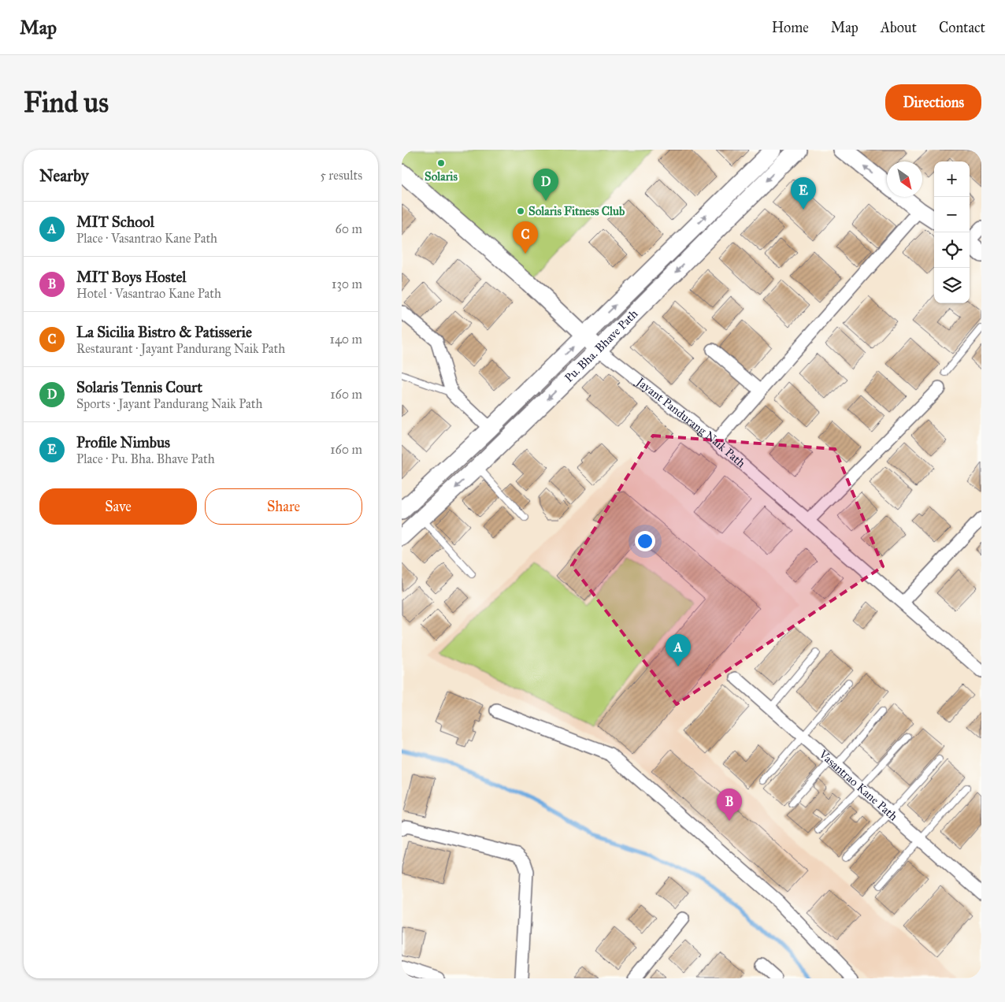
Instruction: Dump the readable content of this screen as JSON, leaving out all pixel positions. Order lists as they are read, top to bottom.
{
  "streets": {
    "street": ["Pu. Bha. Bhave Path", "Jayant Pandurang Naik Path", "Vasantrao Kane Path"]
  },
  "crossings": [
    ["Pu. Bha. Bhave Path", "Jayant Pandurang Naik Path"]
  ],
  "places": ["Solaris", "Solaris Fitness Club"],
  "north": "bottom right",
  "page": {
    "header": "Map",
    "nav": [
      "Home",
      "Map",
      "About",
      "Contact"
    ],
    "buttons": [
      "Directions",
      ["Save", "Share"]
    ],
    "title": "Find us",
    "heading": ["Nearby", "5 results"],
    "map_buttons": ["+", "−"],
    "pins": [
      "D",
      "E",
      "C",
      "A",
      "B"
    ],
    "list": [
      {
        "mark": "A",
        "name": "MIT School",
        "note": "Place · Vasantrao Kane Path",
        "value": "60 m"
      },
      {
        "mark": "B",
        "name": "MIT Boys Hostel",
        "note": "Hotel · Vasantrao Kane Path",
        "value": "130 m"
      },
      {
        "mark": "C",
        "name": "La Sicilia Bistro & Patisserie",
        "note": "Restaurant · Jayant Pandurang Naik Path",
        "value": "140 m"
      },
      {
        "mark": "D",
        "name": "Solaris Tennis Court",
        "note": "Sports · Jayant Pandurang Naik Path",
        "value": "160 m"
      },
      {
        "mark": "E",
        "name": "Profile Nimbus",
        "note": "Place · Pu. Bha. Bhave Path",
        "value": "160 m"
      }
    ]
  }
}
